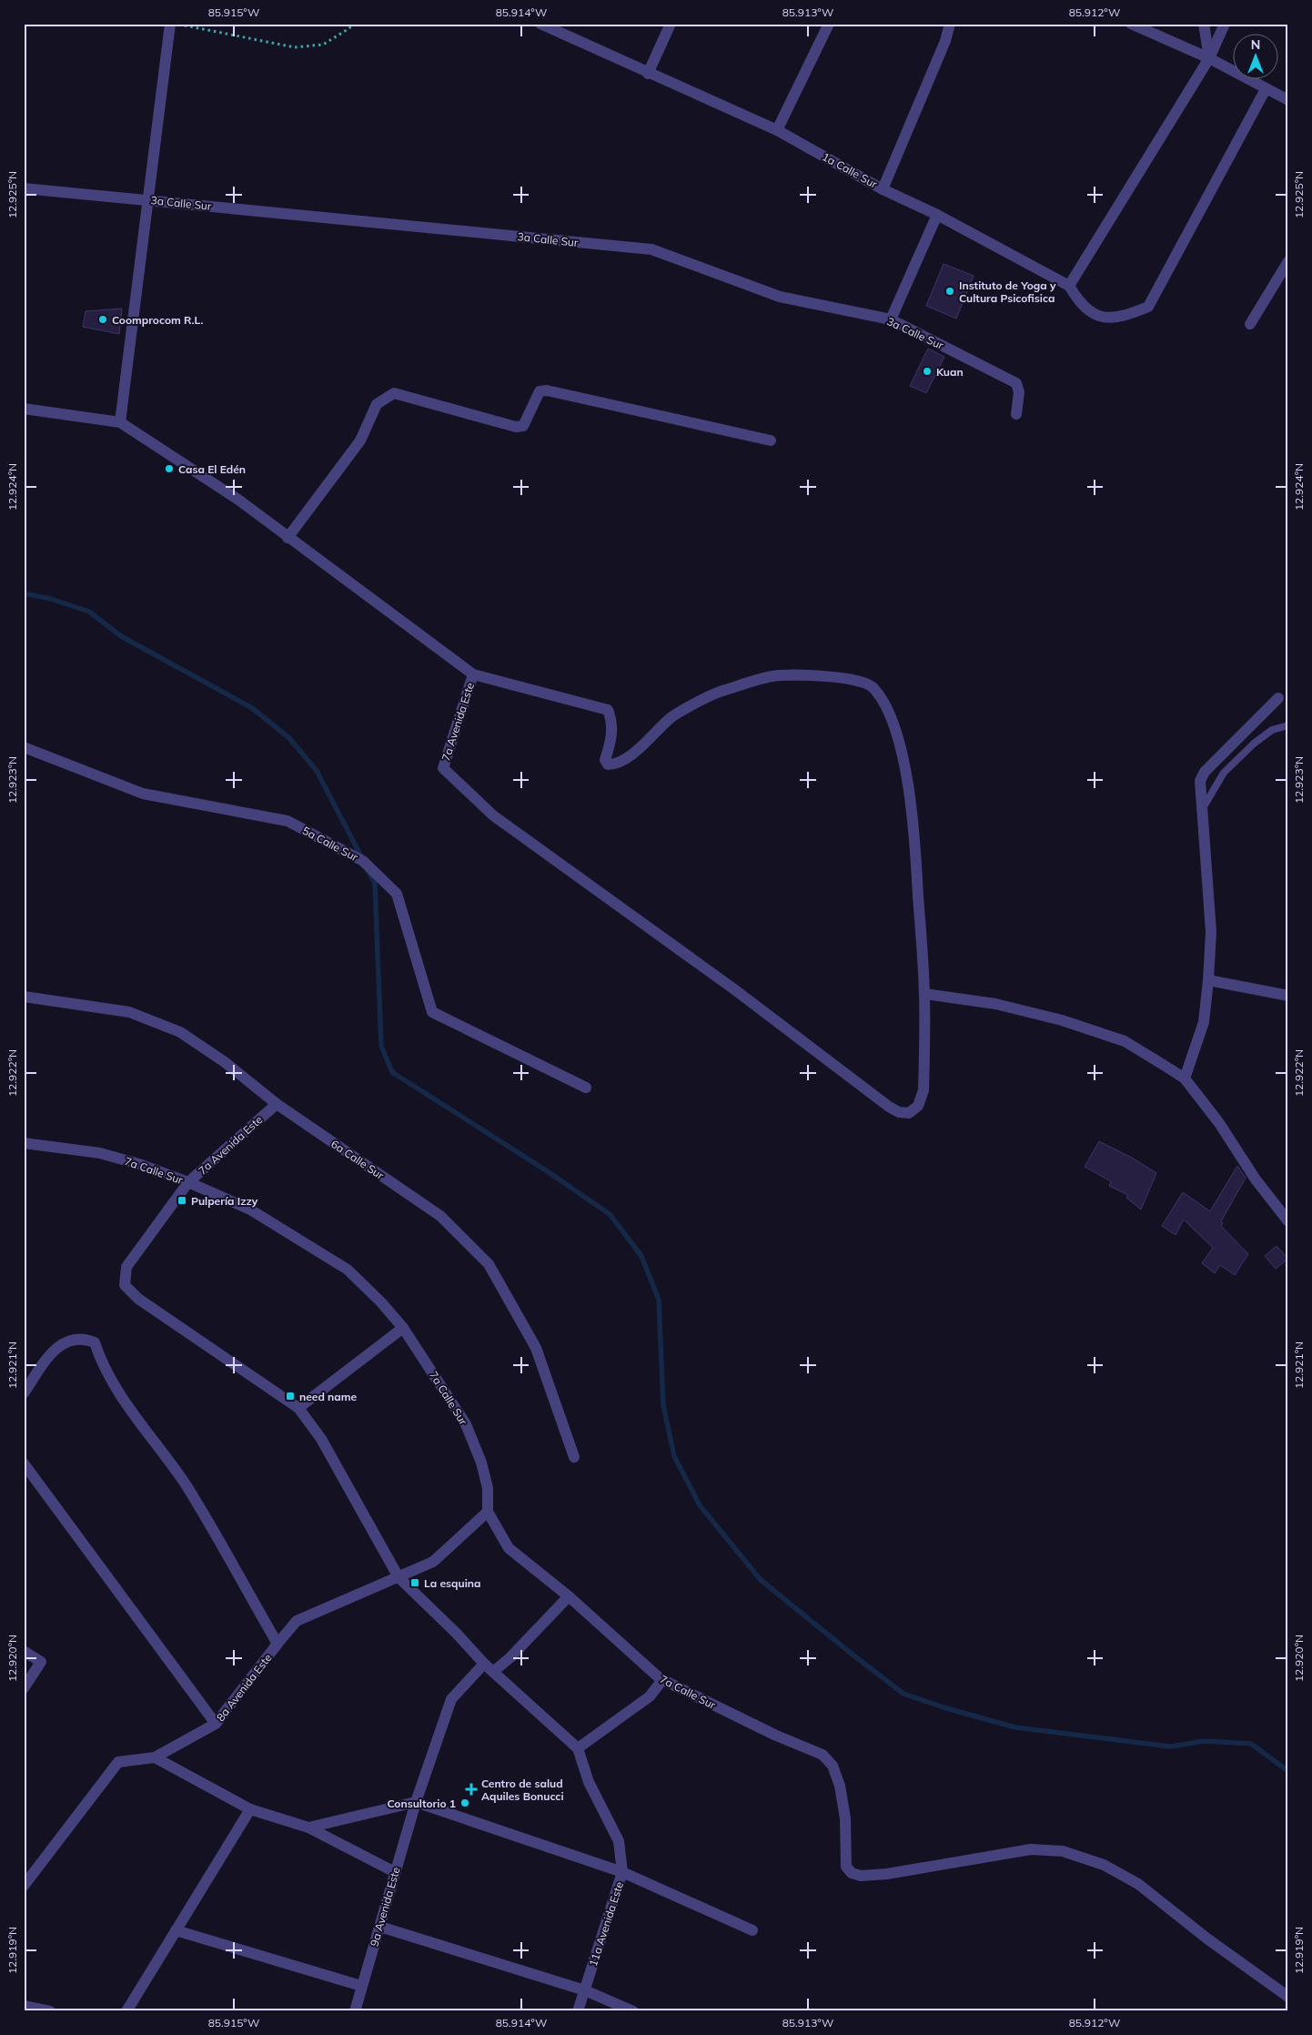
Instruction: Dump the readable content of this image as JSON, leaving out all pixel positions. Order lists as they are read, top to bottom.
{
  "streets": {
    "street": [
      "1a Calle Sur",
      "3a Calle Sur",
      "7a Avenida Este",
      "5a Calle Sur",
      "6a Calle Sur",
      "7a Calle Sur",
      "8a Avenida Este",
      "9a Avenida Este",
      "11a Avenida Este"
    ]
  },
  "crossings": [
    ["7a Avenida Este", "6a Calle Sur"],
    ["7a Avenida Este", "7a Calle Sur"],
    ["7a Avenida Este", "8a Avenida Este"],
    ["7a Avenida Este", "11a Avenida Este"],
    ["7a Calle Sur", "8a Avenida Este"],
    ["7a Calle Sur", "9a Avenida Este"],
    ["8a Avenida Este", "11a Avenida Este"],
    ["9a Avenida Este", "11a Avenida Este"]
  ],
  "places": {
    "other": [
      "Instituto de Yoga y Cultura Psicofisica",
      "Coomprocom R.L.",
      "Kuan",
      "Casa El Edén",
      "Consultorio 1"
    ],
    "transit": ["Pulpería Izzy", "need name", "La esquina"],
    "health": ["Centro de salud Aquiles Bonucci"]
  },
  "north": "top",
  "coordinates": [
    "85.915°W",
    "85.914°W",
    "85.913°W",
    "85.912°W",
    "12.925°N",
    "12.924°N",
    "12.923°N",
    "12.922°N",
    "12.921°N",
    "12.920°N",
    "12.919°N"
  ]
}
